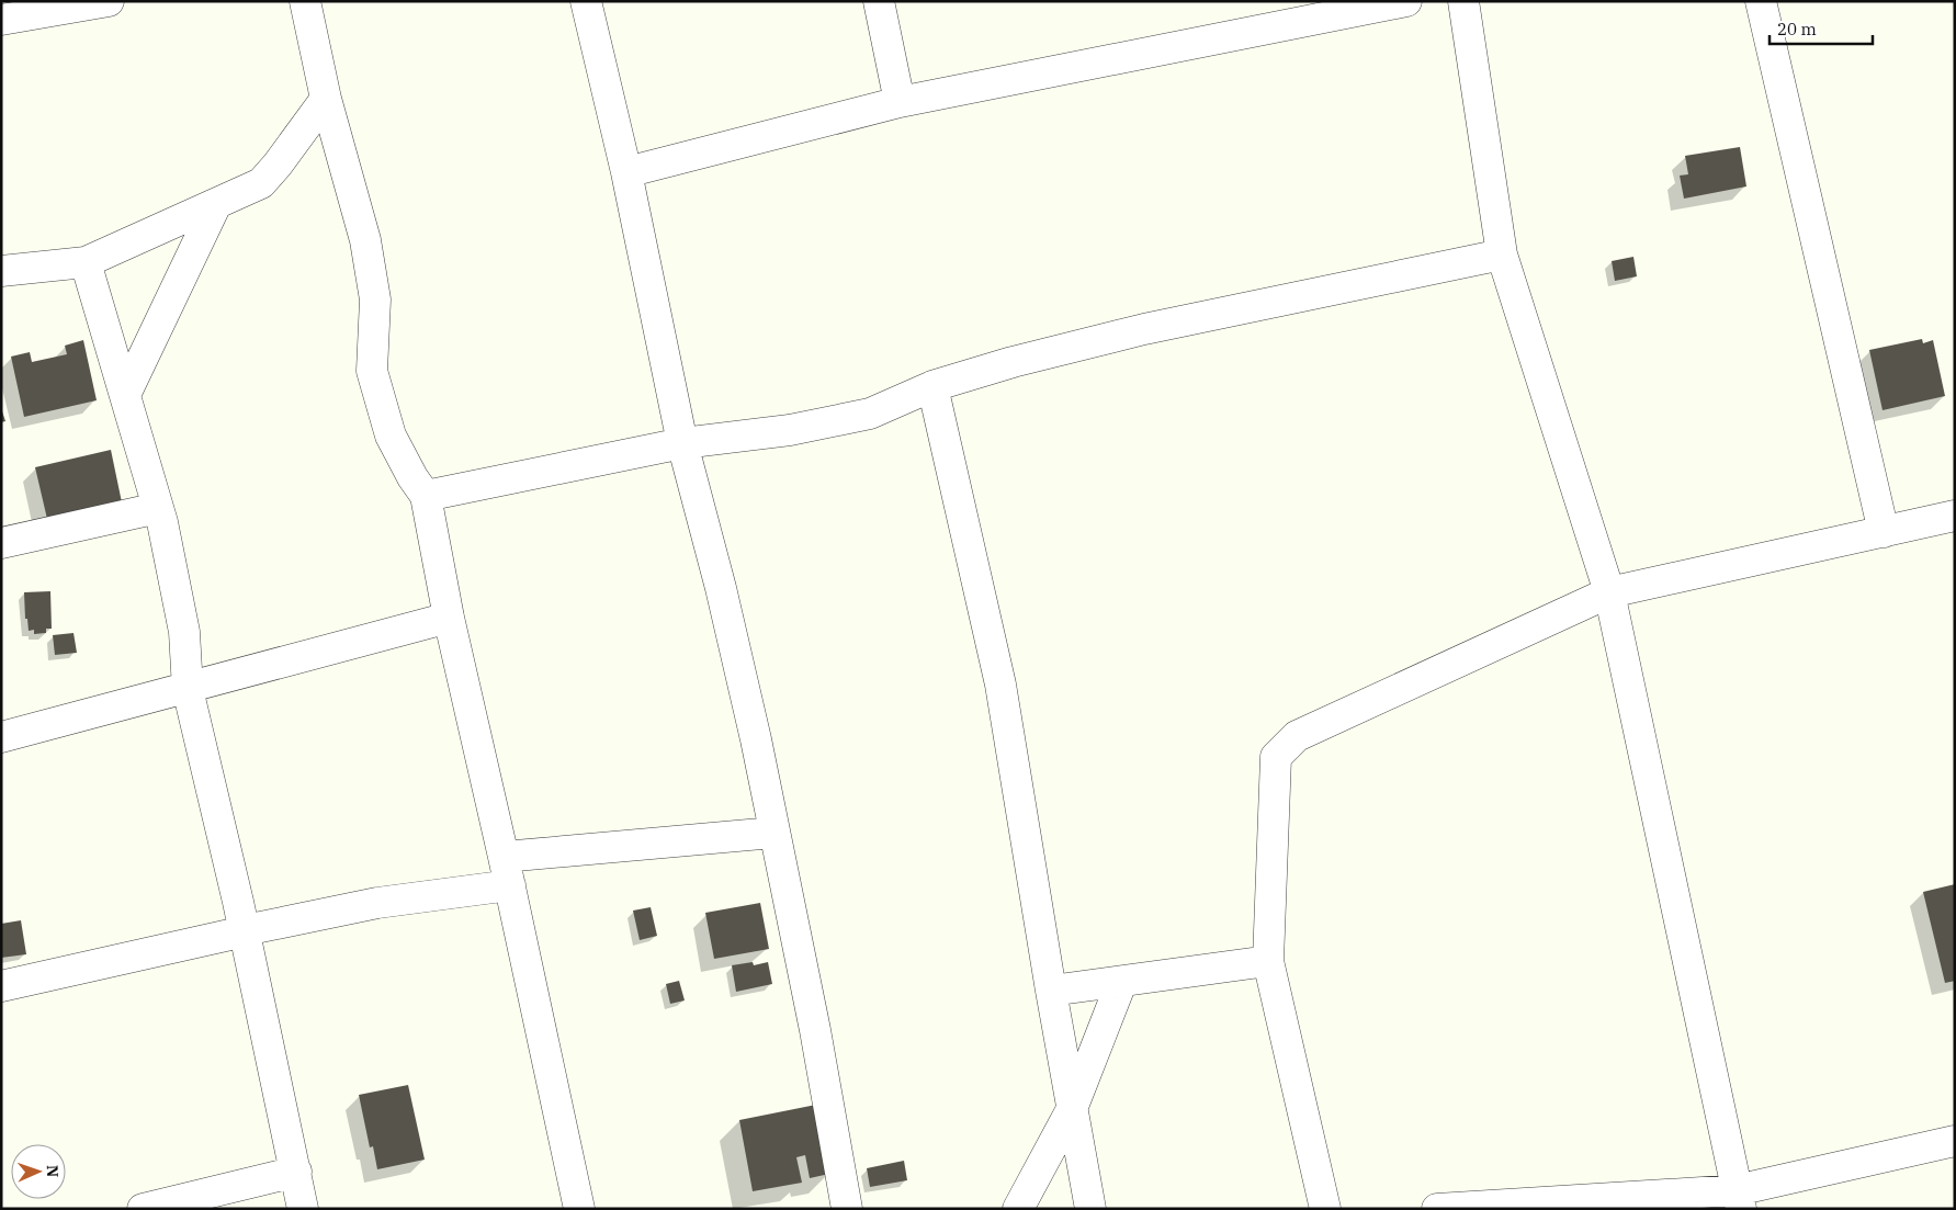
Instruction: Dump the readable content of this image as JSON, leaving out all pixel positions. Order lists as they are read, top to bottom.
{
  "scale_bar": "20 m",
  "north": "right"
}
